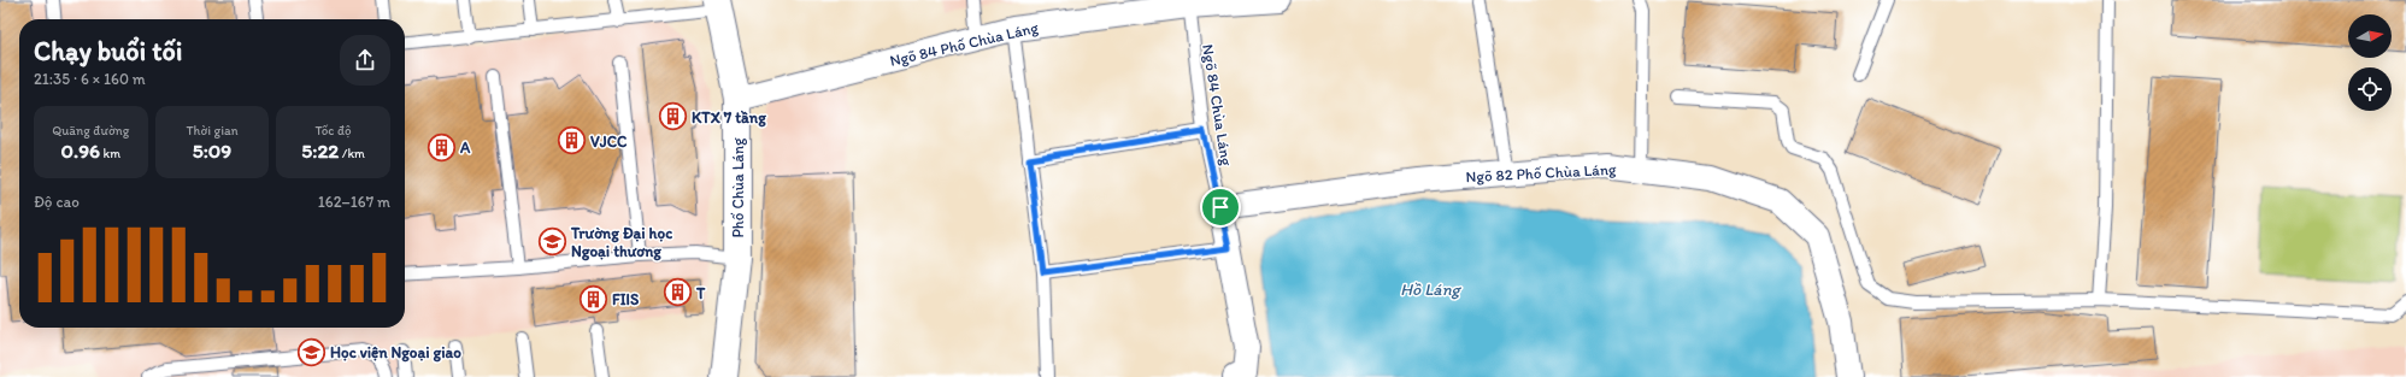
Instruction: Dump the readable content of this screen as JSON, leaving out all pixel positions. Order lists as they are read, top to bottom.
{
  "streets": {
    "street": ["Ngõ 84 Phố Chùa Láng", "Ngõ 82 Phố Chùa Láng", "Phố Chùa Láng"],
    "lane": ["Ngõ 84 Chùa Láng"]
  },
  "crossings": [
    ["Ngõ 84 Phố Chùa Láng", "Ngõ 84 Chùa Láng"],
    ["Ngõ 84 Phố Chùa Láng", "Phố Chùa Láng"],
    ["Ngõ 84 Chùa Láng", "Ngõ 82 Phố Chùa Láng"]
  ],
  "water": ["Hồ Láng"],
  "places": {
    "building": [
      "KTX 7 tầng",
      "VJCC",
      "A",
      "T",
      "FIIS"
    ],
    "school or university": ["Trường Đại học Ngoại thương", "Học viện Ngoại giao"]
  },
  "north": "right",
  "page": {
    "heading": ["Chạy buổi tối", "21:35 · 6 × 160 m"],
    "stats": [
      ["Quãng đường", "0.96 km"],
      ["Thời gian", "5:09"],
      ["Tốc độ", "5:22 /km"]
    ],
    "chart": ["Độ cao", "162–167 m"]
  }
}
